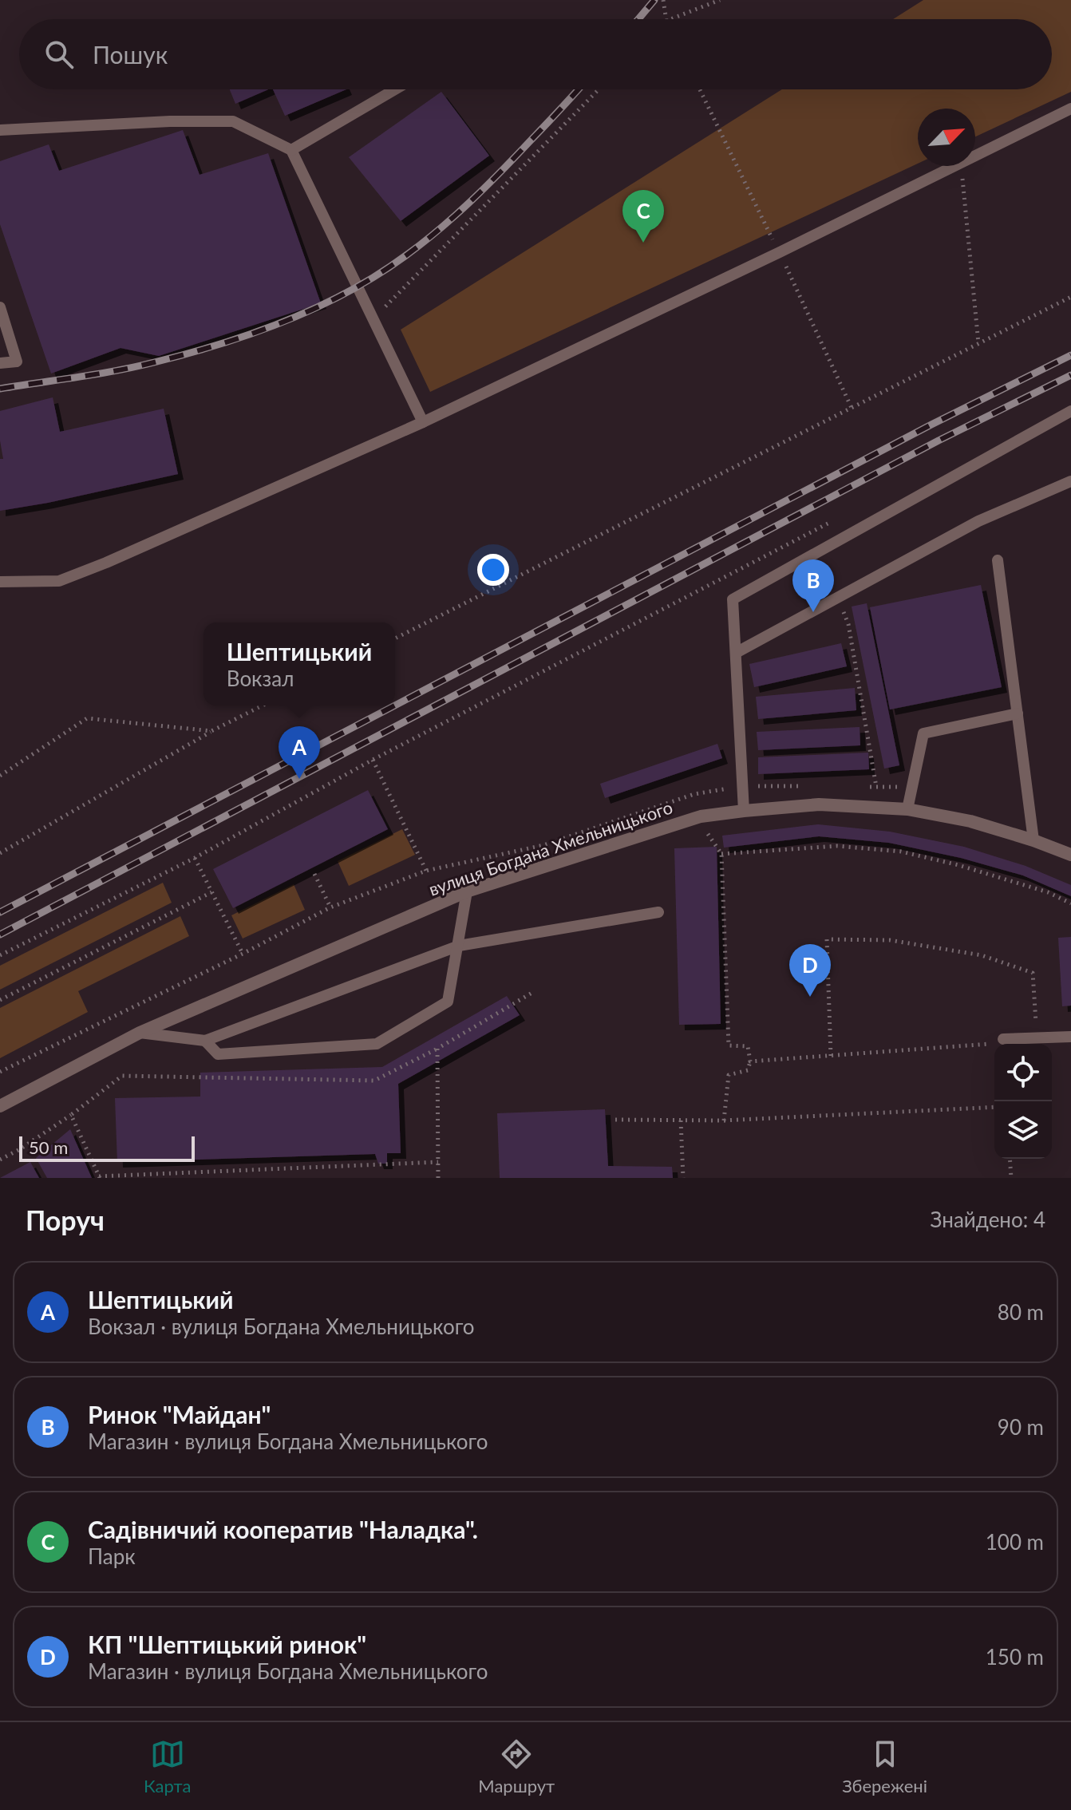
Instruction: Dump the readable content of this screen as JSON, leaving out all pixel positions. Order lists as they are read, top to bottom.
{
  "streets": {
    "street": ["вулиця Богдана Хмельницького"]
  },
  "scale_bar": "50 m",
  "north": "top right",
  "page": {
    "search": "Пошук",
    "pins": [
      "C",
      "B",
      "A",
      "D"
    ],
    "popup": ["Шептицький", "Вокзал"],
    "scale": "50 m",
    "heading": ["Поруч", "Знайдено: 4"],
    "list": [
      {
        "mark": "A",
        "name": "Шептицький",
        "note": "Вокзал · вулиця Богдана Хмельницького",
        "value": "80 m"
      },
      {
        "mark": "B",
        "name": "Ринок \"Майдан\"",
        "note": "Магазин · вулиця Богдана Хмельницького",
        "value": "90 m"
      },
      {
        "mark": "C",
        "name": "Садівничий кооператив \"Наладка\".",
        "note": "Парк",
        "value": "100 m"
      },
      {
        "mark": "D",
        "name": "КП \"Шептицький ринок\"",
        "note": "Магазин · вулиця Богдана Хмельницького",
        "value": "150 m"
      }
    ],
    "nav": ["Карта", "Маршрут", "Збережені"]
  }
}
